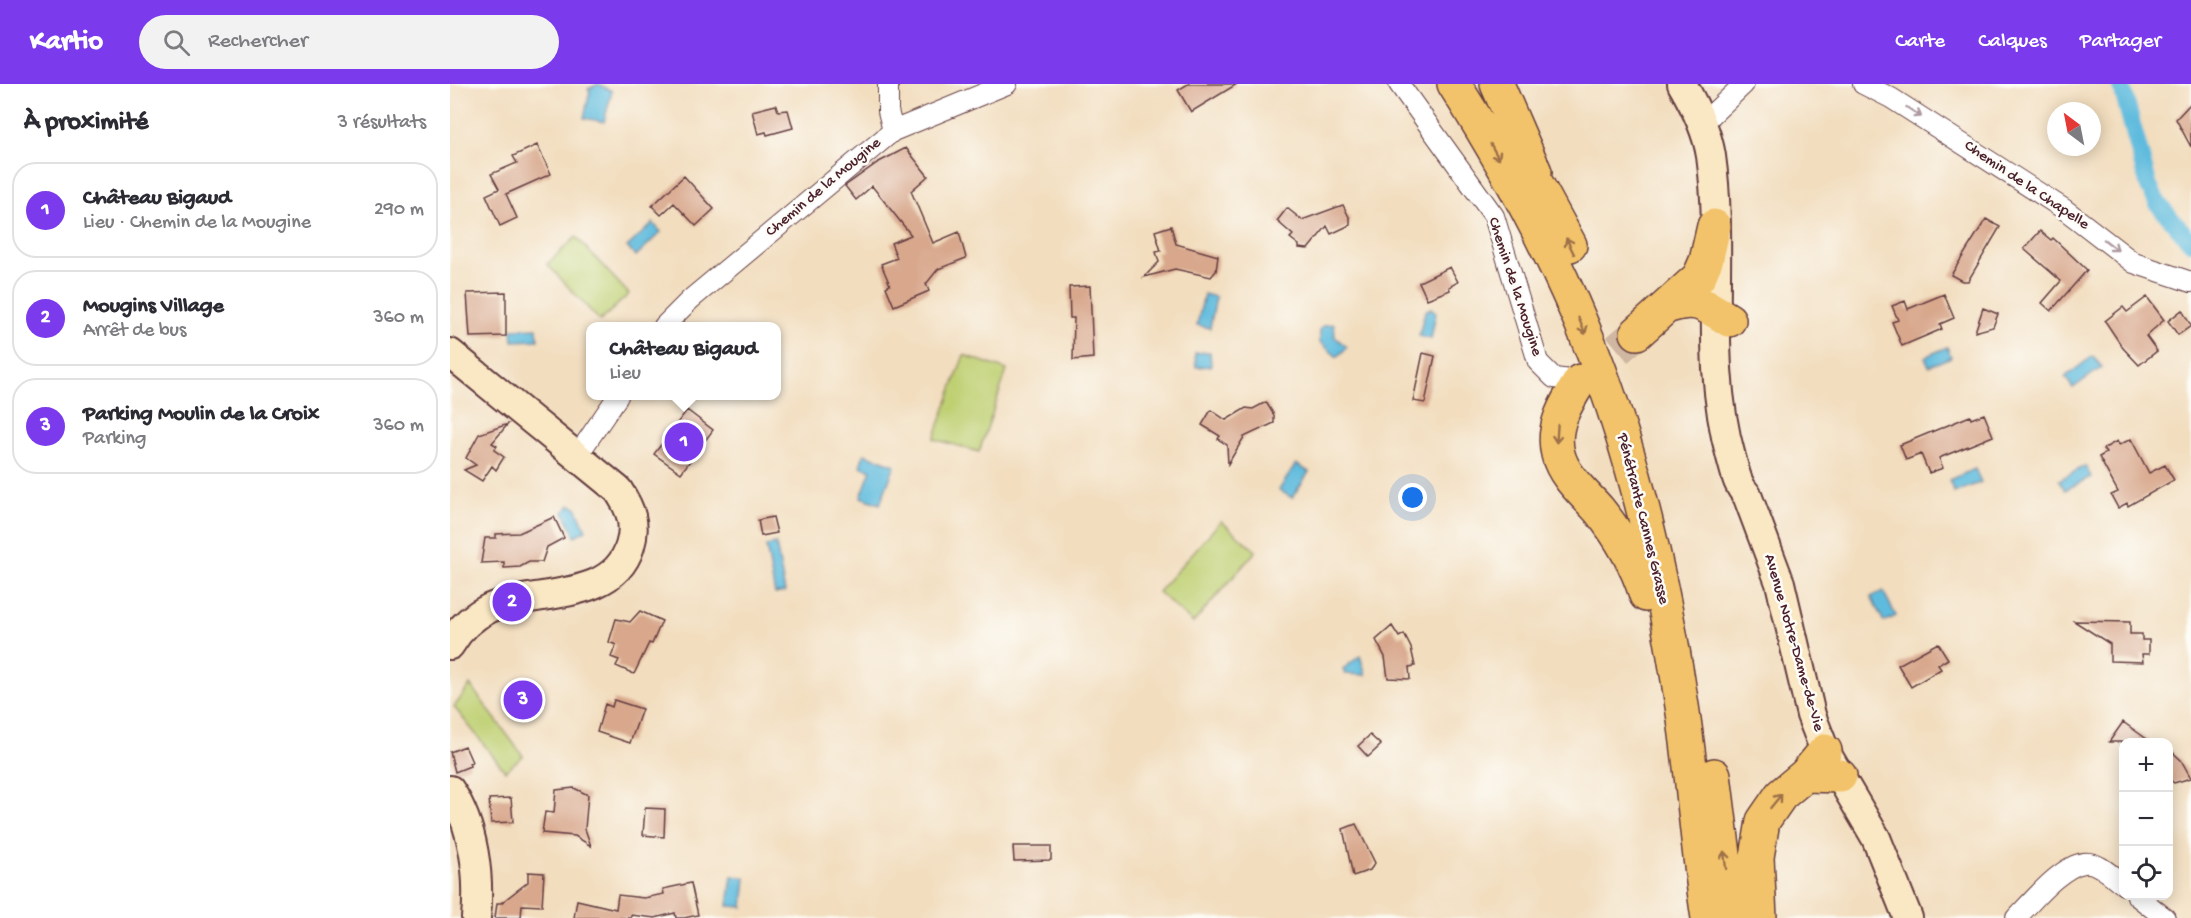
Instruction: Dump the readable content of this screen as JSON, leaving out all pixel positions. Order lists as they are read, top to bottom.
{
  "streets": {
    "highway": ["Pénétrante Cannes Grasse"],
    "main road": ["Avenue Notre-Dame-de-Vie"],
    "street": ["Chemin de la Chapelle", "Chemin de la Mougine"]
  },
  "one_way": ["Chemin de la Chapelle"],
  "north": "top left",
  "page": {
    "header": "Kartio",
    "search": "Rechercher",
    "nav": ["Carte", "Calques", "Partager"],
    "heading": ["À proximité", "3 résultats"],
    "list": [
      {
        "mark": "1",
        "name": "Château Bigaud",
        "note": "Lieu · Chemin de la Mougine",
        "value": "290 m"
      },
      {
        "mark": "2",
        "name": "Mougins Village",
        "note": "Arrêt de bus",
        "value": "360 m"
      },
      {
        "mark": "3",
        "name": "Parking Moulin de la Croix",
        "note": "Parking",
        "value": "360 m"
      }
    ],
    "popup": ["Château Bigaud", "Lieu"],
    "pins": ["1", "2", "3"],
    "map_buttons": ["+", "−"]
  }
}
